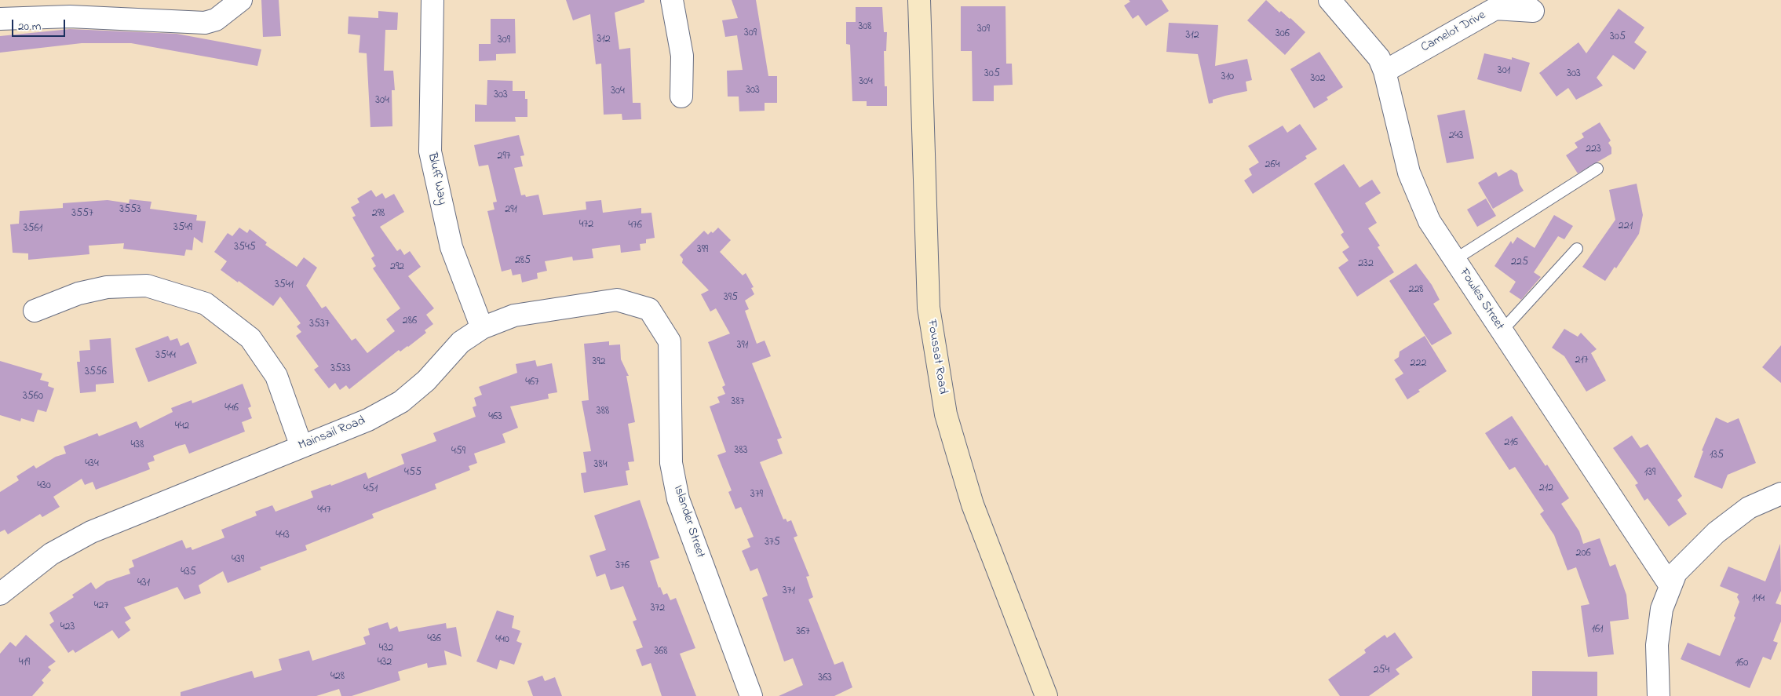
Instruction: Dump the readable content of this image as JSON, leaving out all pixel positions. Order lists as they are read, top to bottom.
{
  "streets": {
    "main road": ["Foussat Road"],
    "street": [
      "Camelot Drive",
      "Bluff Way",
      "Fowles Street",
      "Mainsail Road",
      "Islander Street"
    ]
  },
  "crossings": [
    ["Camelot Drive", "Fowles Street"],
    ["Bluff Way", "Mainsail Road"],
    ["Mainsail Road", "Islander Street"]
  ],
  "house_numbers": [
    "308",
    "309",
    "309",
    "306",
    "312",
    "305",
    "312",
    "309",
    "301",
    "305",
    "303",
    "310",
    "302",
    "304",
    "303",
    "304",
    "303",
    "304",
    "243",
    "223",
    "297",
    "264",
    "3553",
    "291",
    "3557",
    "298",
    "472",
    "476",
    "221",
    "3549",
    "3561",
    "3545",
    "399",
    "285",
    "225",
    "232",
    "292",
    "3541",
    "228",
    "395",
    "286",
    "3537",
    "391",
    "3544",
    "217",
    "392",
    "222",
    "3533",
    "3556",
    "467",
    "3560",
    "387",
    "446",
    "388",
    "463",
    "442",
    "216",
    "438",
    "383",
    "459",
    "135",
    "434",
    "384",
    "455",
    "139",
    "430",
    "212",
    "451",
    "379",
    "447",
    "443",
    "375",
    "206",
    "439",
    "376",
    "435",
    "431",
    "371",
    "144",
    "427",
    "372",
    "423",
    "161",
    "367",
    "436",
    "440",
    "432",
    "368",
    "419",
    "432",
    "160",
    "254",
    "428",
    "363"
  ],
  "scale_bar": "20 m"
}
